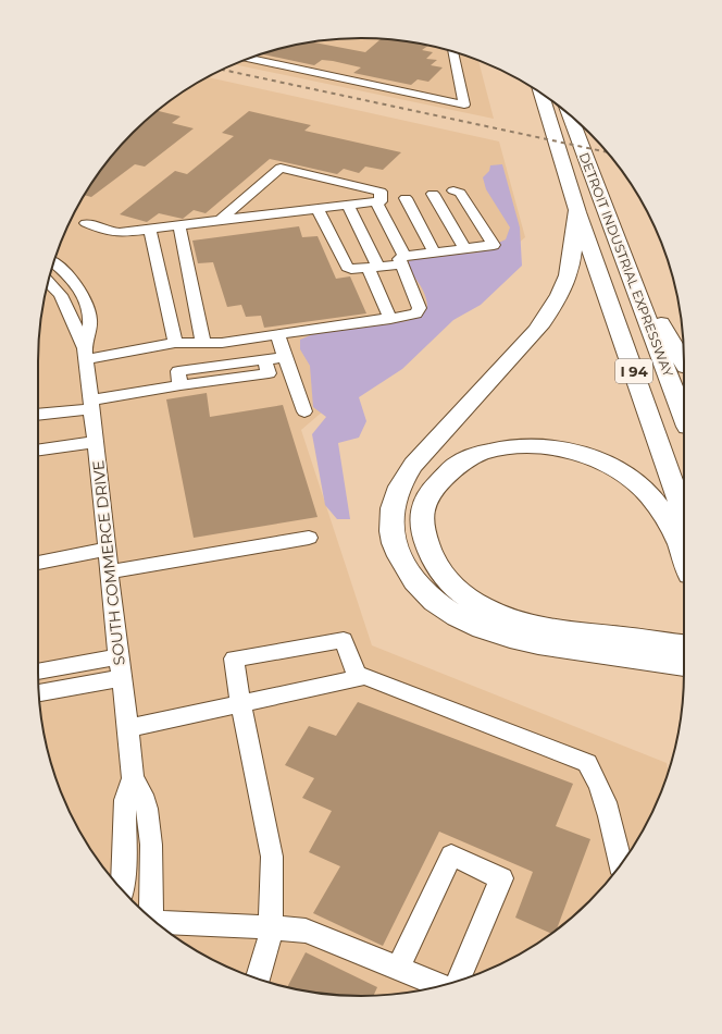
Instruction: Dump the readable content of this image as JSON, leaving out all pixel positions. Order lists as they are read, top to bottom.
{
  "streets": {
    "highway": ["DETROIT INDUSTRIAL EXPRESSWAY", "I 94"],
    "street": ["SOUTH COMMERCE DRIVE"]
  }
}
